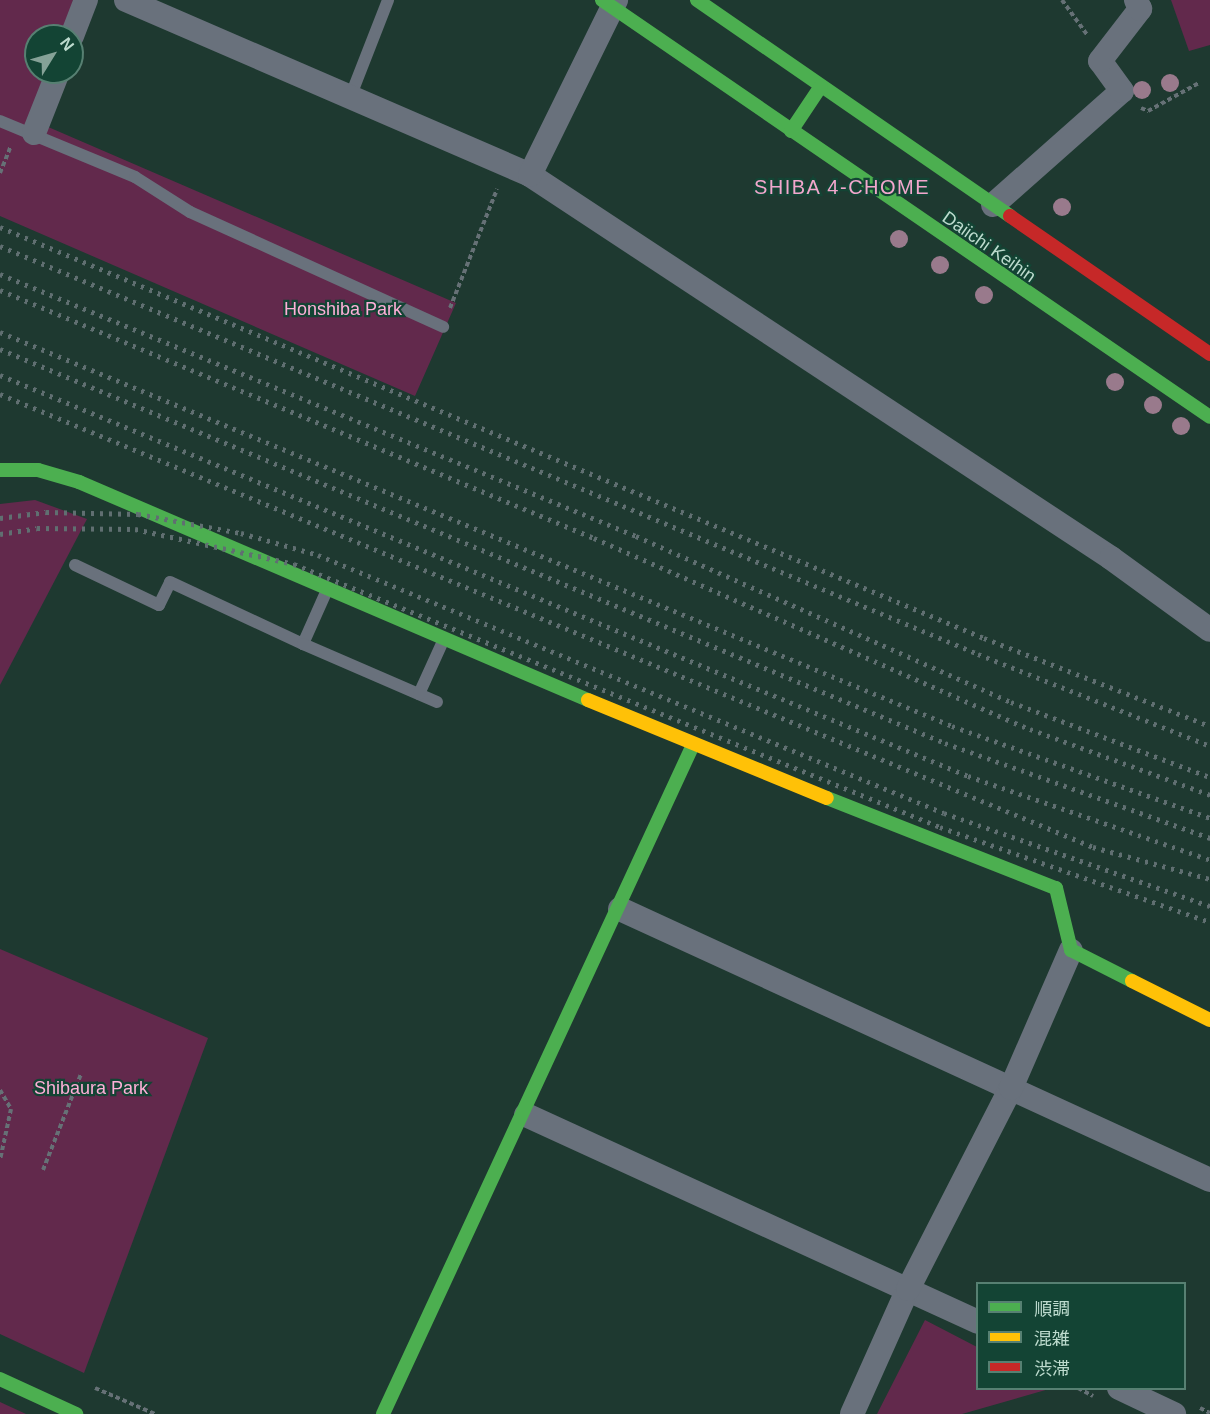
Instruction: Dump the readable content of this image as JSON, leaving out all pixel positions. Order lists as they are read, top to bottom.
{
  "streets": {
    "main road": ["Daiichi Keihin"]
  },
  "districts": ["SHIBA 4-CHOME"],
  "parks": ["Honshiba Park", "Shibaura Park"],
  "legend": ["順調", "混雑", "渋滞"],
  "north": "top right"
}
